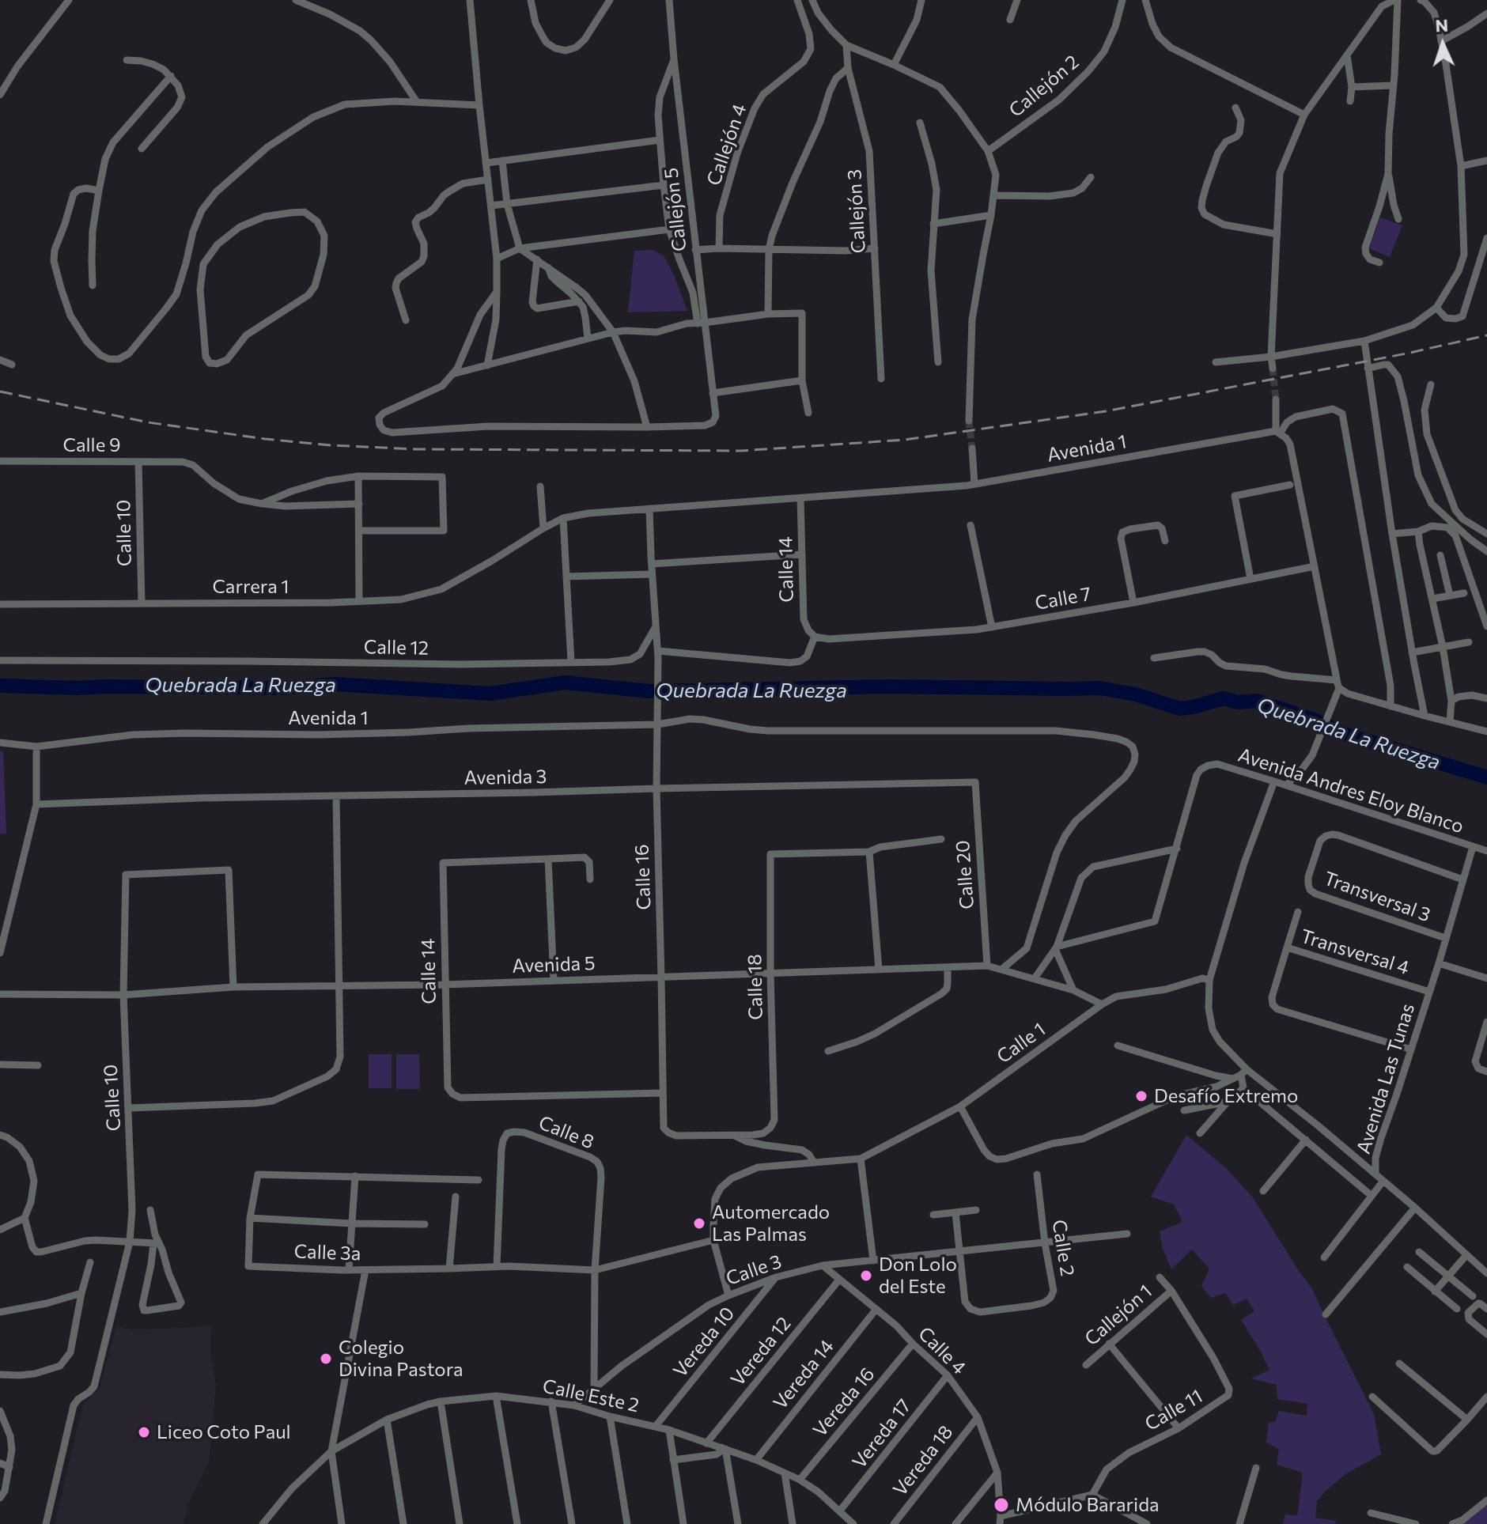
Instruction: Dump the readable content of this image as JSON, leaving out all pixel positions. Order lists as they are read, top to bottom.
{
  "streets": {
    "street": [
      "Callejón 2",
      "Callejón 4",
      "Callejón 5",
      "Callejón 3",
      "Calle 9",
      "Avenida 1",
      "Calle 10",
      "Calle 14",
      "Carrera 1",
      "Calle 7",
      "Calle 12",
      "Avenida 3",
      "Avenida Andres Eloy Blanco",
      "Calle 20",
      "Calle 16",
      "Transversal 3",
      "Transversal 4",
      "Avenida 5",
      "Calle 18",
      "Calle 1",
      "Avenida Las Tunas",
      "Calle 8",
      "Calle 2",
      "Calle 3a",
      "Calle 3",
      "Callejón 1",
      "Vereda 10",
      "Calle 4",
      "Vereda 12",
      "Vereda 14",
      "Calle Este 2",
      "Vereda 16",
      "Calle 11",
      "Vereda 17",
      "Vereda 18"
    ]
  },
  "crossings": [
    ["Calle 9", "Calle 10"],
    ["Avenida 1", "Calle 14"],
    ["Avenida 1", "Carrera 1"],
    ["Avenida 1", "Calle 16"],
    ["Avenida 1", "Avenida 5"],
    ["Calle 10", "Carrera 1"],
    ["Calle 10", "Avenida 5"],
    ["Calle 14", "Calle 7"],
    ["Calle 14", "Calle 16"],
    ["Calle 14", "Avenida 5"],
    ["Calle 12", "Calle 16"],
    ["Avenida 3", "Calle 20"],
    ["Avenida 3", "Calle 16"],
    ["Avenida Andres Eloy Blanco", "Avenida Las Tunas"],
    ["Calle 20", "Avenida 5"],
    ["Calle 16", "Avenida 5"],
    ["Calle 16", "Calle 18"],
    ["Transversal 3", "Avenida Las Tunas"],
    ["Transversal 4", "Avenida Las Tunas"],
    ["Avenida 5", "Calle 18"],
    ["Avenida 5", "Calle 1"],
    ["Calle 1", "Calle 3a"],
    ["Calle 1", "Calle 3"],
    ["Calle 8", "Calle 3a"],
    ["Calle 8", "Calle 3"],
    ["Calle 2", "Calle 3"],
    ["Calle 3", "Vereda 10"],
    ["Calle 3", "Calle 4"],
    ["Calle 3", "Calle Este 2"],
    ["Callejón 1", "Calle 11"],
    ["Vereda 10", "Calle Este 2"],
    ["Calle 4", "Vereda 12"],
    ["Calle 4", "Vereda 14"],
    ["Calle 4", "Vereda 16"],
    ["Calle 4", "Vereda 17"],
    ["Calle 4", "Vereda 18"],
    ["Vereda 12", "Calle Este 2"],
    ["Vereda 14", "Calle Este 2"],
    ["Calle Este 2", "Vereda 16"],
    ["Calle Este 2", "Vereda 17"]
  ],
  "water": ["Quebrada La Ruezga"],
  "places": [
    "Desafío Extremo",
    "Automercado Las Palmas",
    "Don Lolo del Este",
    "Colegio Divina Pastora",
    "Liceo Coto Paul",
    "Módulo Bararida"
  ],
  "north": "top"
}
